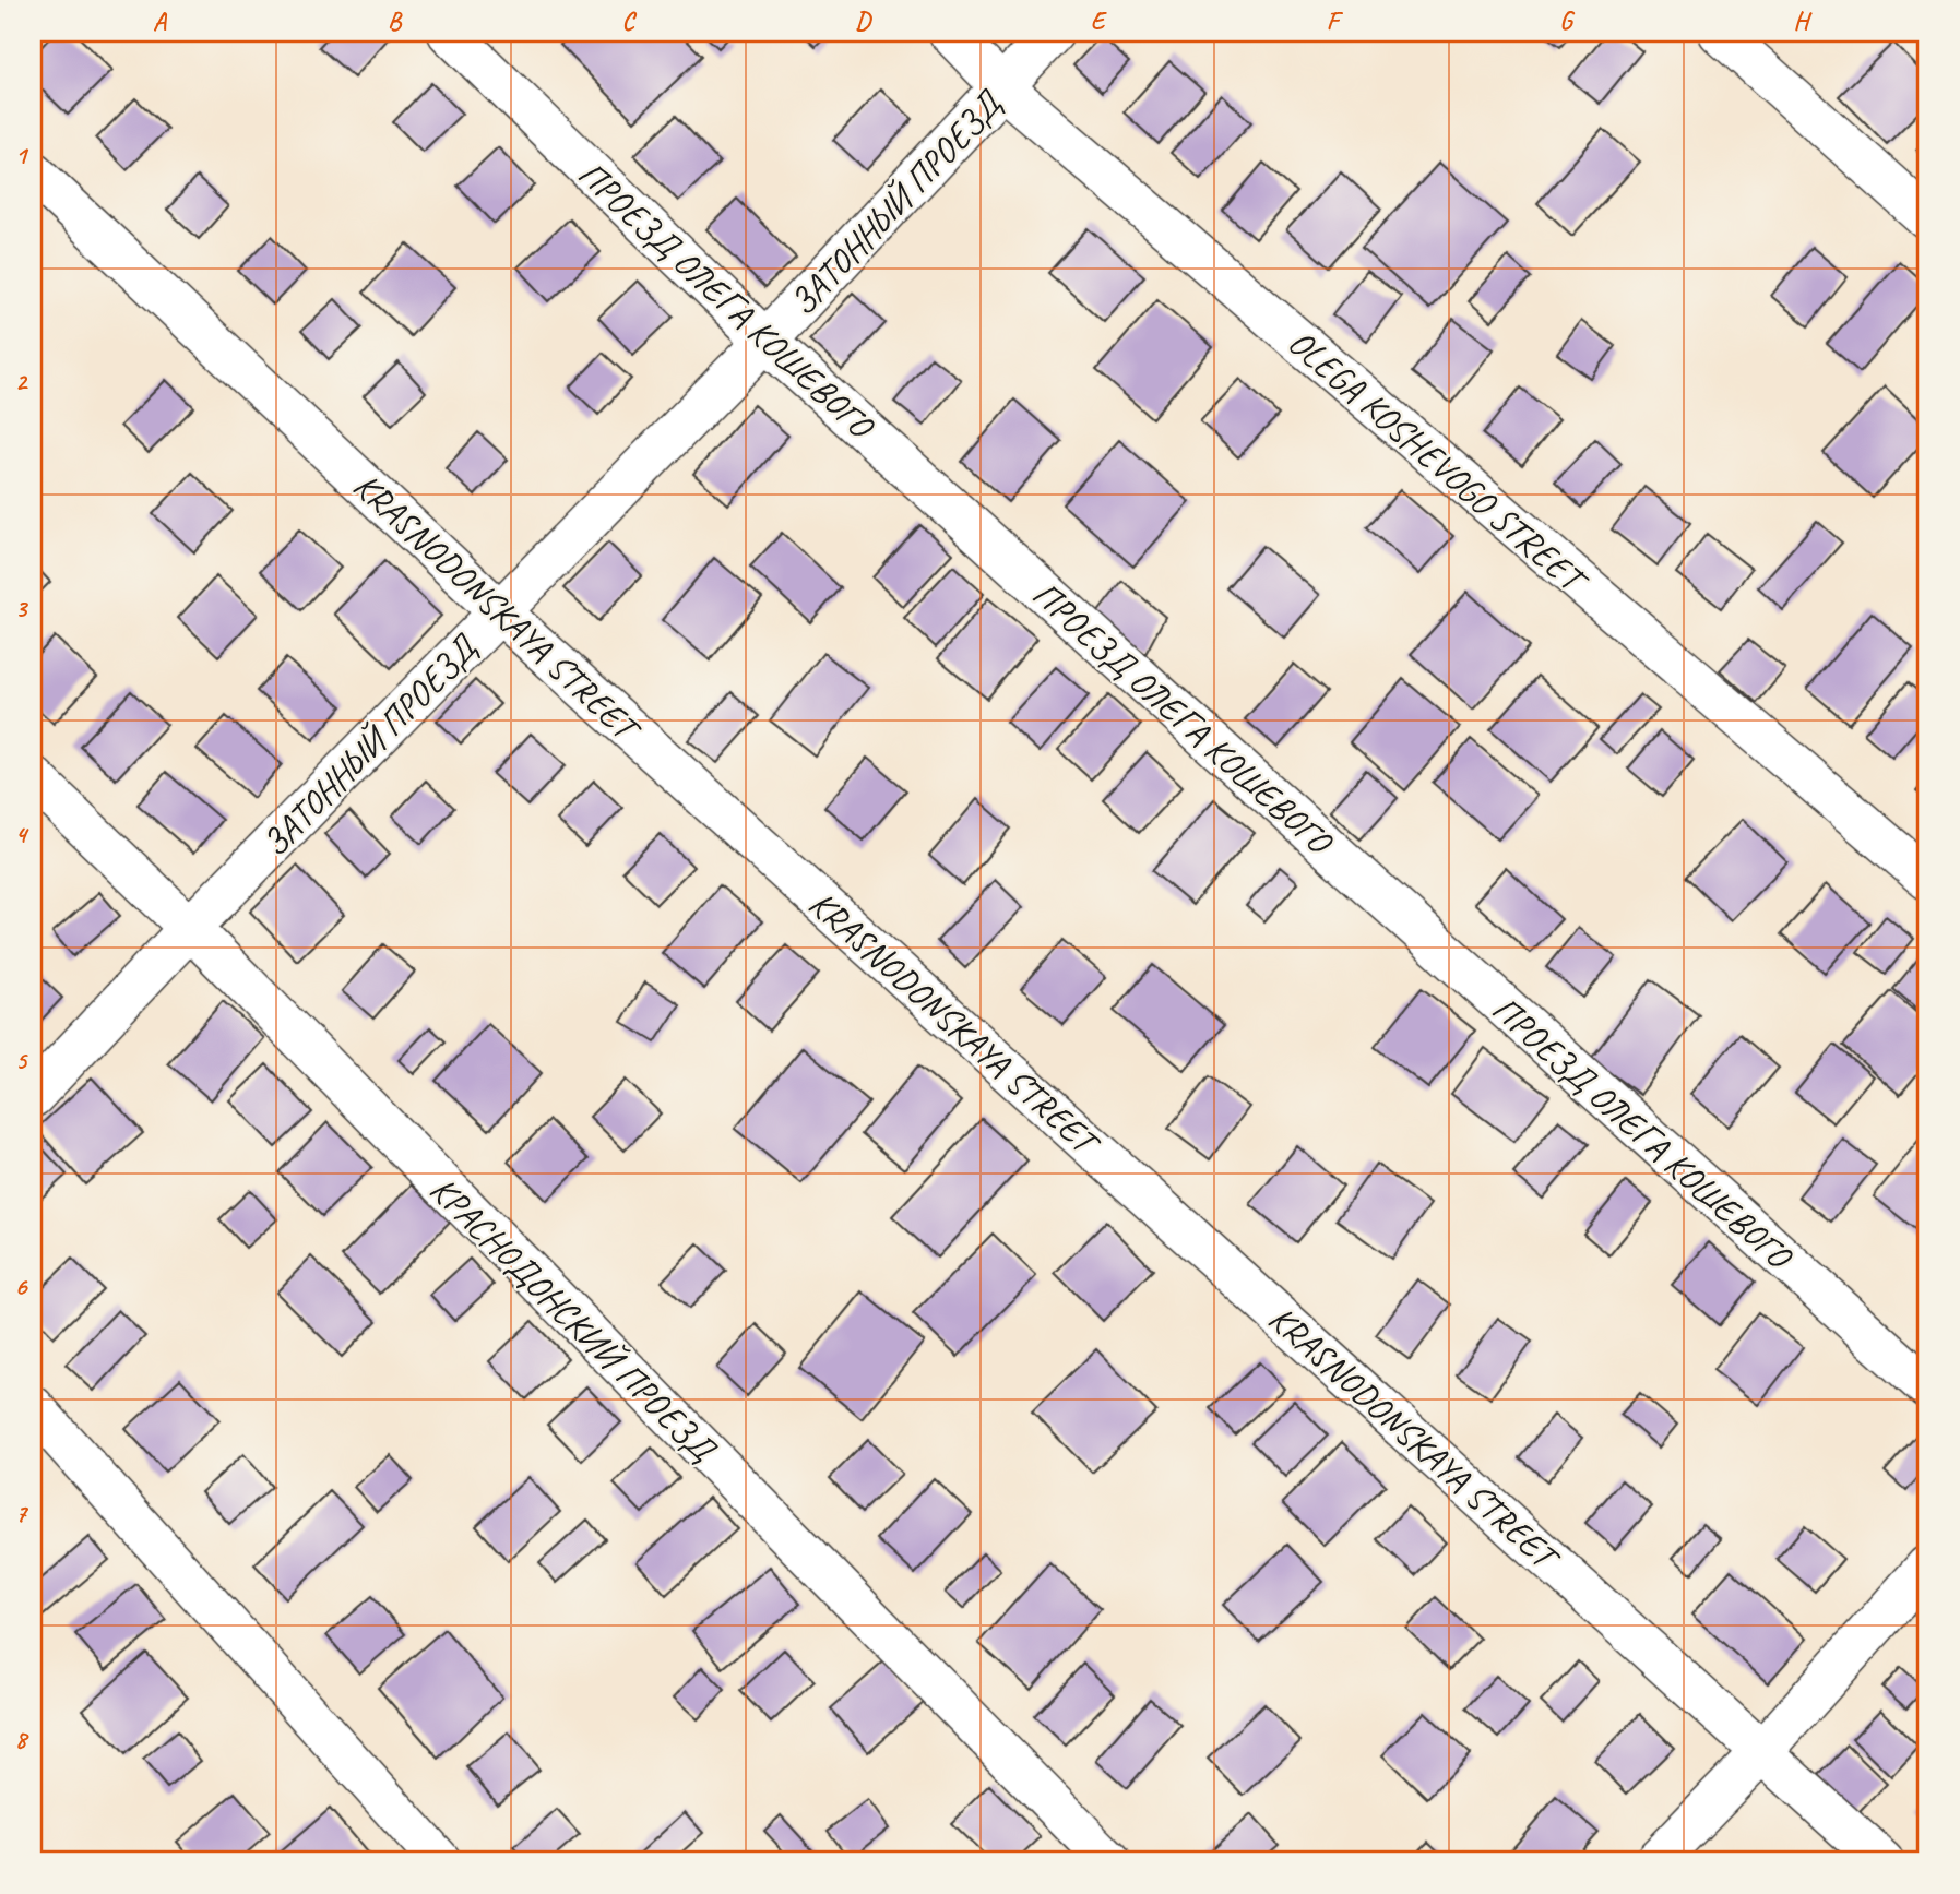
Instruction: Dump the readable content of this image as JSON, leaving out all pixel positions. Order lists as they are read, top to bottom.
{
  "streets": {
    "street": [
      "ЗАТОННЫЙ ПРОЕЗД",
      "ПРОЕЗД ОЛЕГА КОШЕВОГО",
      "OLEGA KOSHEVOGO STREET",
      "KRASNODONSKAYA STREET",
      "КРАСНОДОНСКИЙ ПРОЕЗД"
    ]
  },
  "crossings": [
    ["ЗАТОННЫЙ ПРОЕЗД", "ПРОЕЗД ОЛЕГА КОШЕВОГО"],
    ["ЗАТОННЫЙ ПРОЕЗД", "OLEGA KOSHEVOGO STREET"],
    ["ЗАТОННЫЙ ПРОЕЗД", "KRASNODONSKAYA STREET"],
    ["ЗАТОННЫЙ ПРОЕЗД", "КРАСНОДОНСКИЙ ПРОЕЗД"]
  ],
  "grid": {
    "columns": [
      "A",
      "B",
      "C",
      "D",
      "E",
      "F",
      "G",
      "H"
    ],
    "rows": [
      "1",
      "2",
      "3",
      "4",
      "5",
      "6",
      "7",
      "8"
    ]
  }
}
